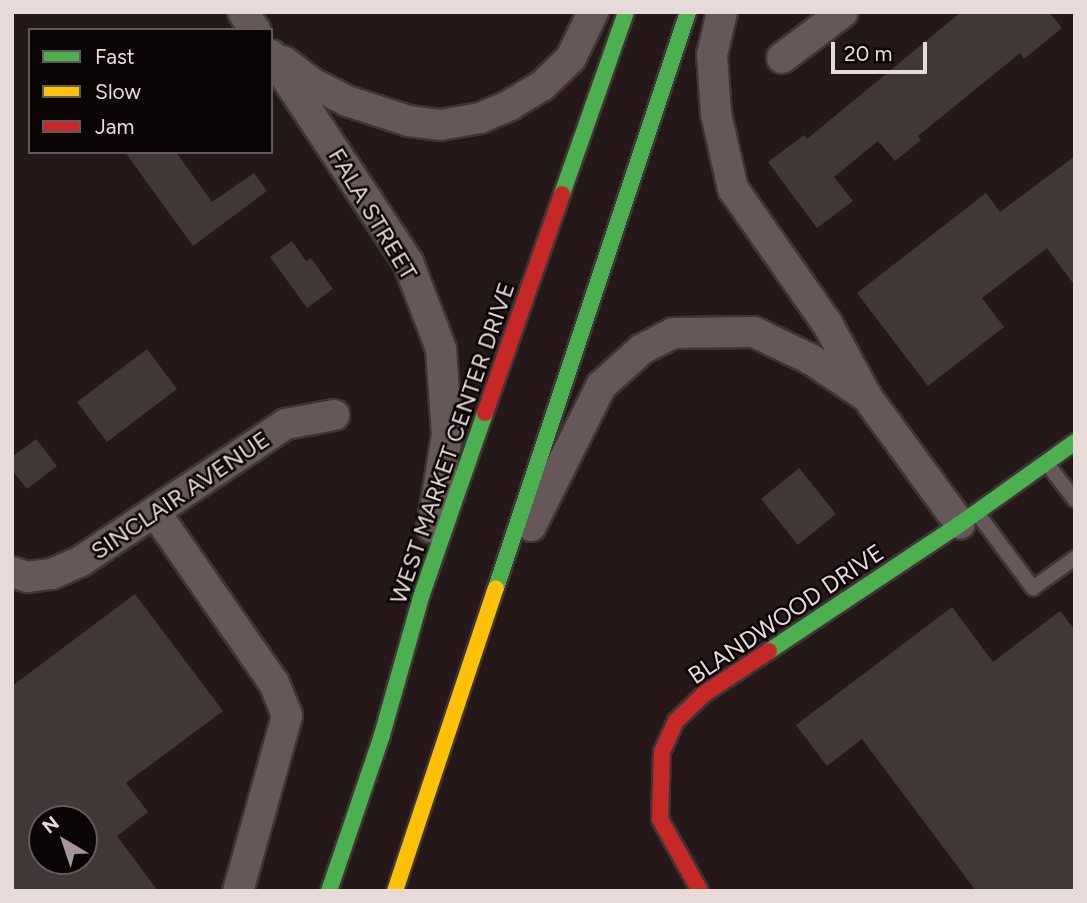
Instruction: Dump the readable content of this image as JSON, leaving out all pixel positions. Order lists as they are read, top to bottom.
{
  "streets": {
    "main road": ["WEST MARKET CENTER DRIVE", "BLANDWOOD DRIVE"],
    "street": ["FALA STREET", "SINCLAIR AVENUE"]
  },
  "crossings": [
    ["FALA STREET", "WEST MARKET CENTER DRIVE"]
  ],
  "legend": ["Fast", "Slow", "Jam"],
  "scale_bar": "20 m",
  "north": "top left"
}
